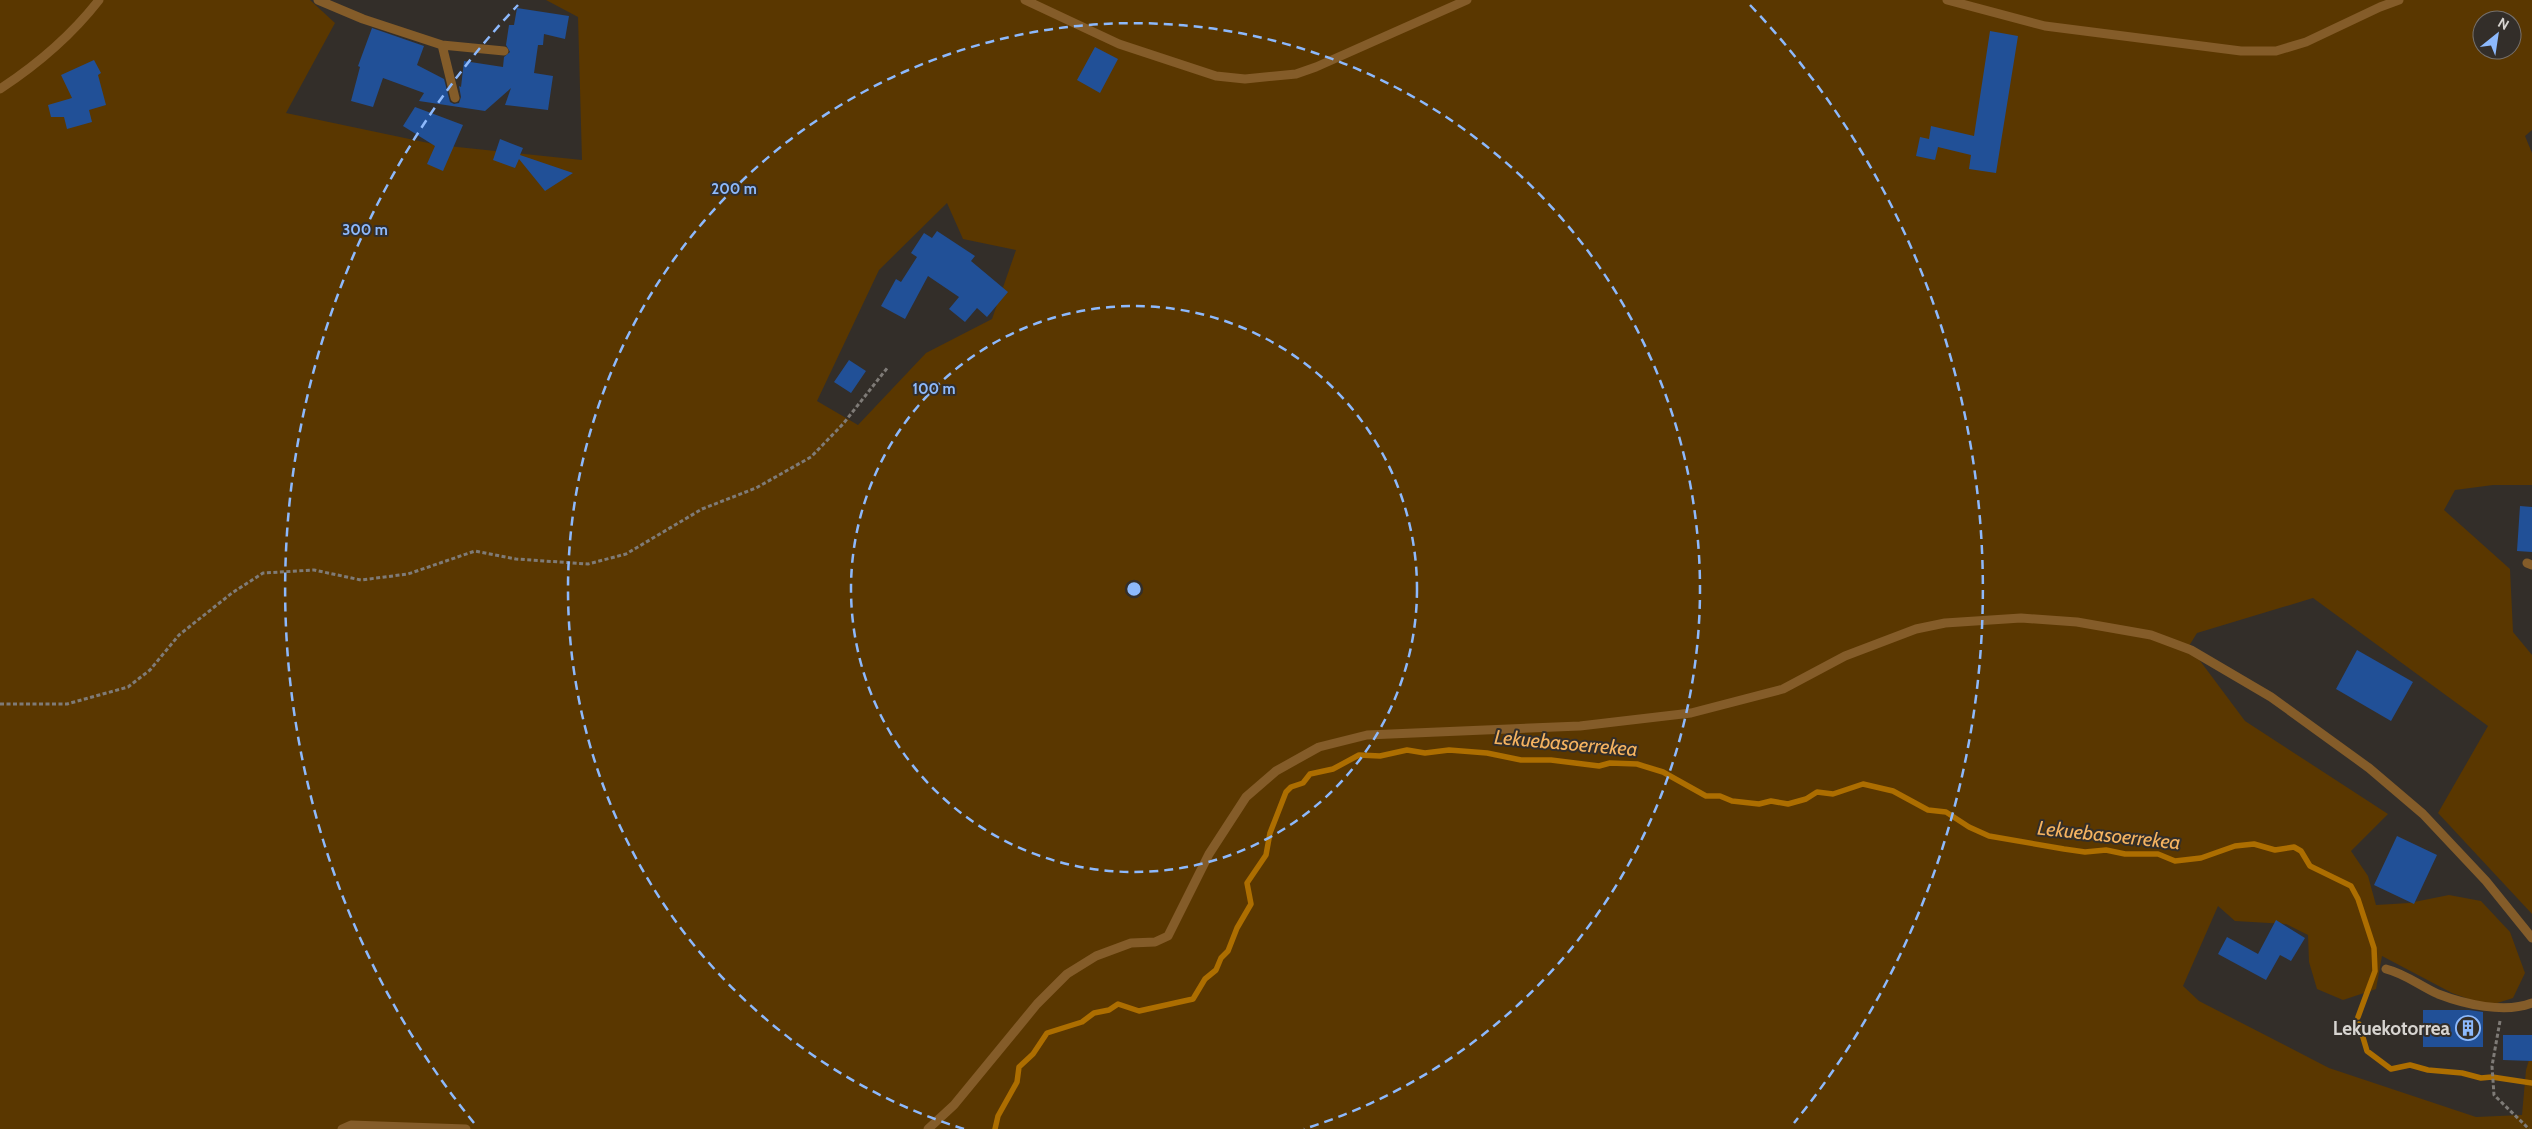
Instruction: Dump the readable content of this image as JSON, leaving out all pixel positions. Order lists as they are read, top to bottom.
{
  "water": ["Lekuebasoerrekea"],
  "places": {
    "building": ["Lekuekotorrea"]
  },
  "north": "top right",
  "rings": ["200 m", "300 m", "100 m"]
}
